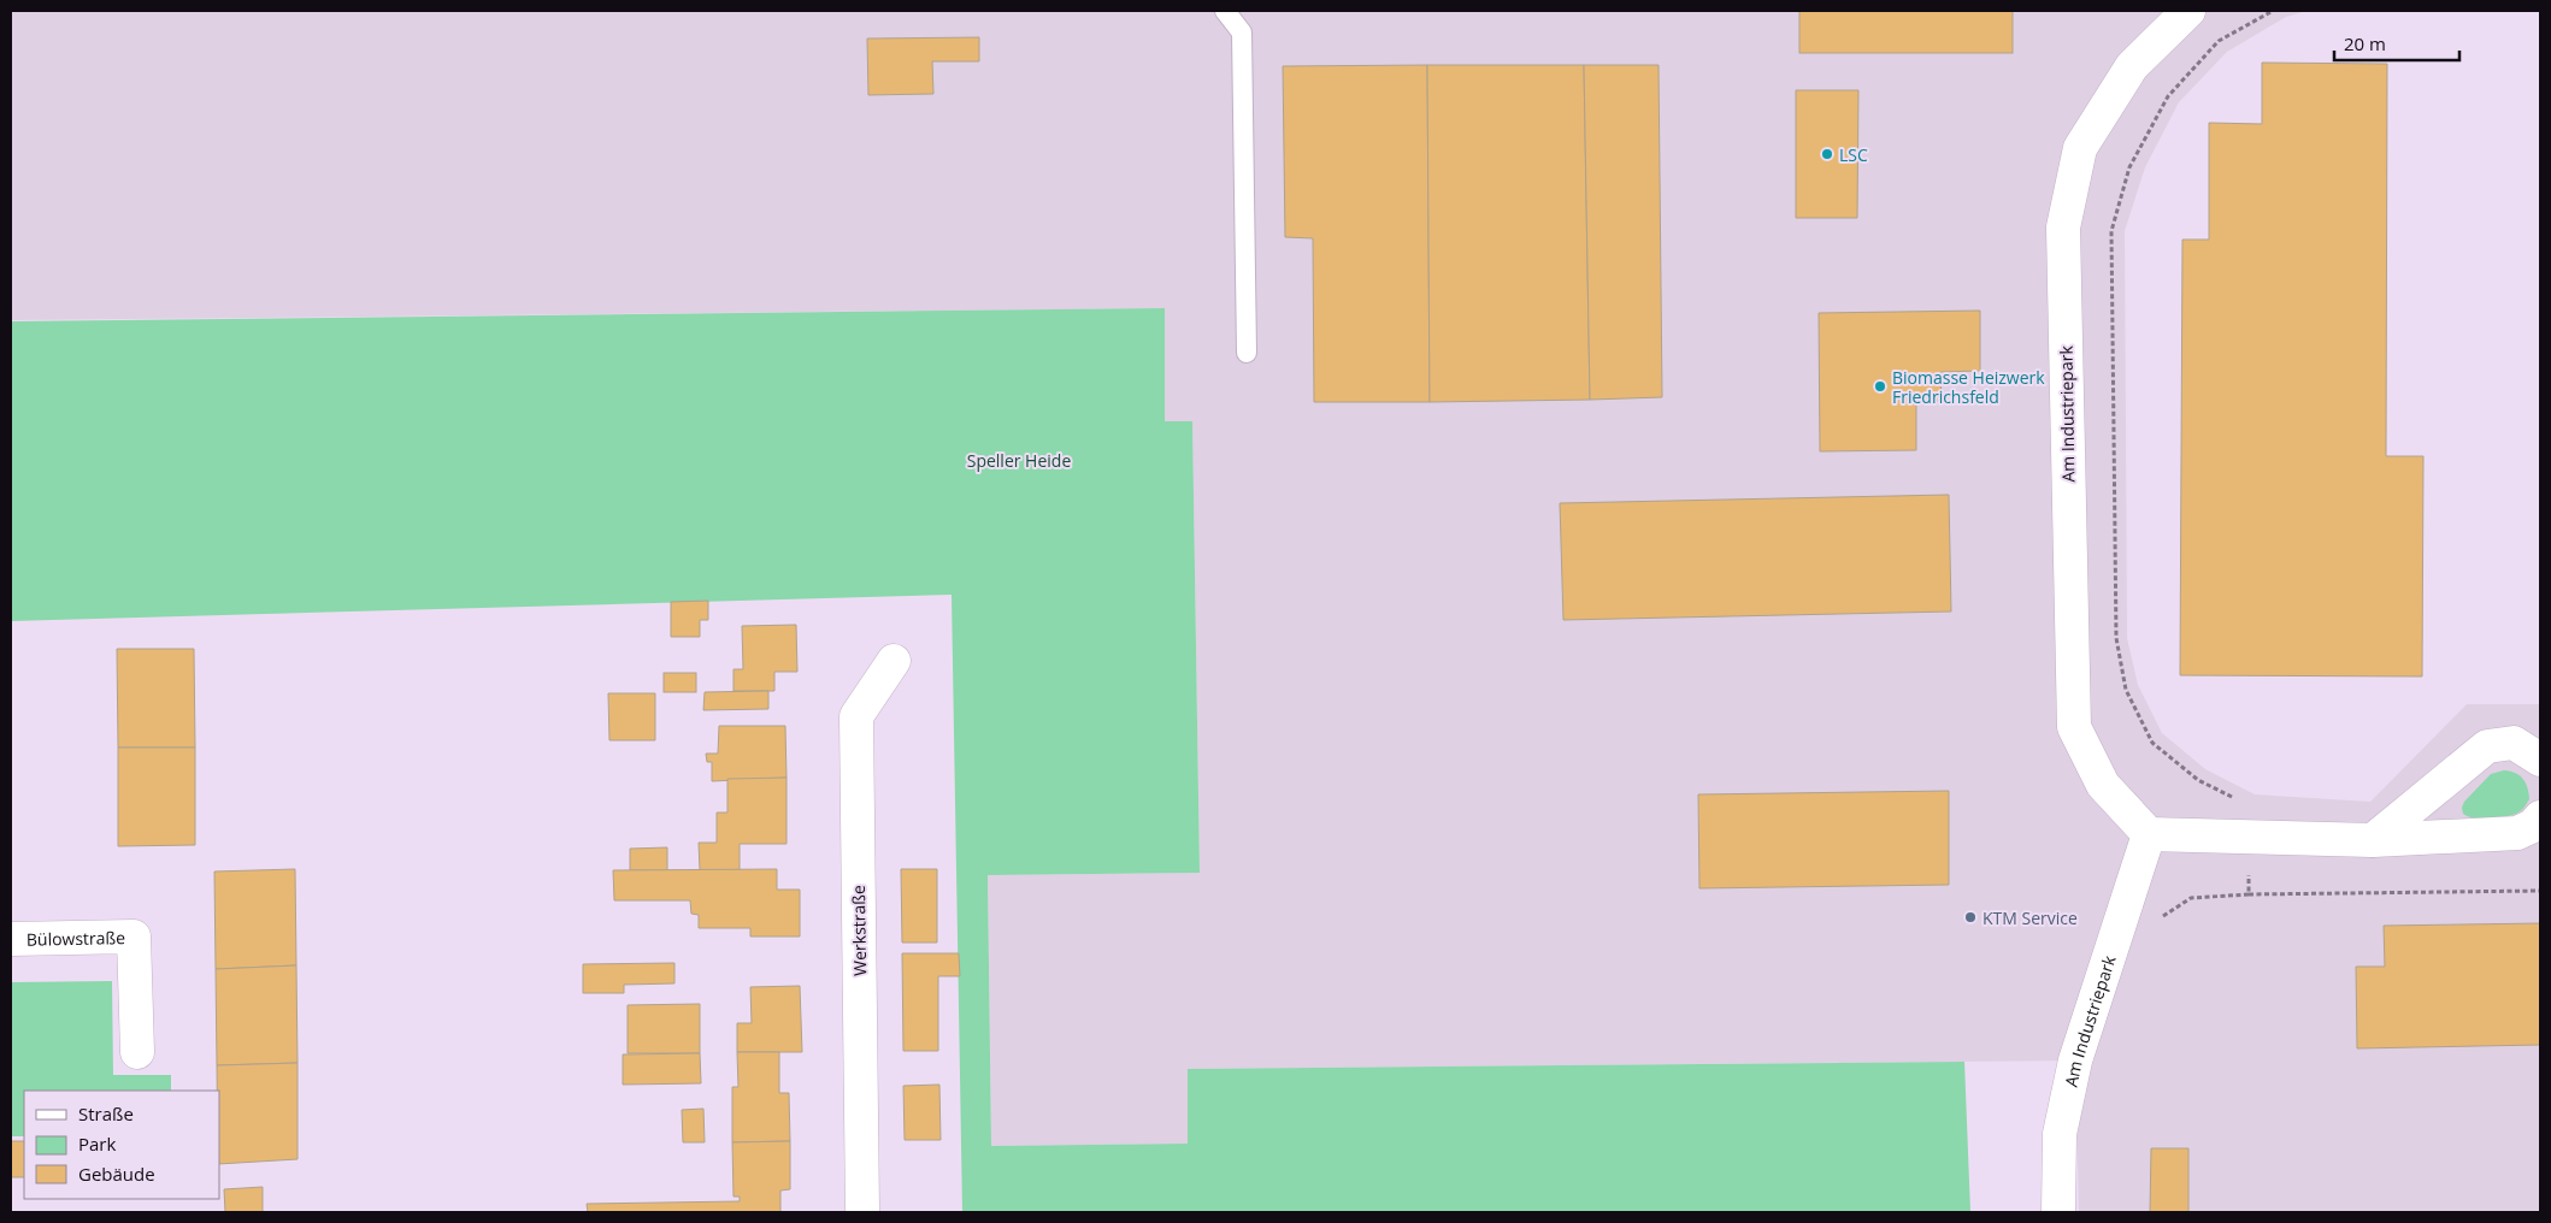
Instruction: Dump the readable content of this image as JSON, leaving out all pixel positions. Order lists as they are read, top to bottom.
{
  "streets": {
    "street": ["Am Industriepark", "Werkstraße", "Bülowstraße"]
  },
  "parks": ["Speller Heide"],
  "places": ["LSC", "Biomasse Heizwerk Friedrichsfeld", "KTM Service"],
  "legend": ["Straße", "Park", "Gebäude"],
  "scale_bar": "20 m"
}
